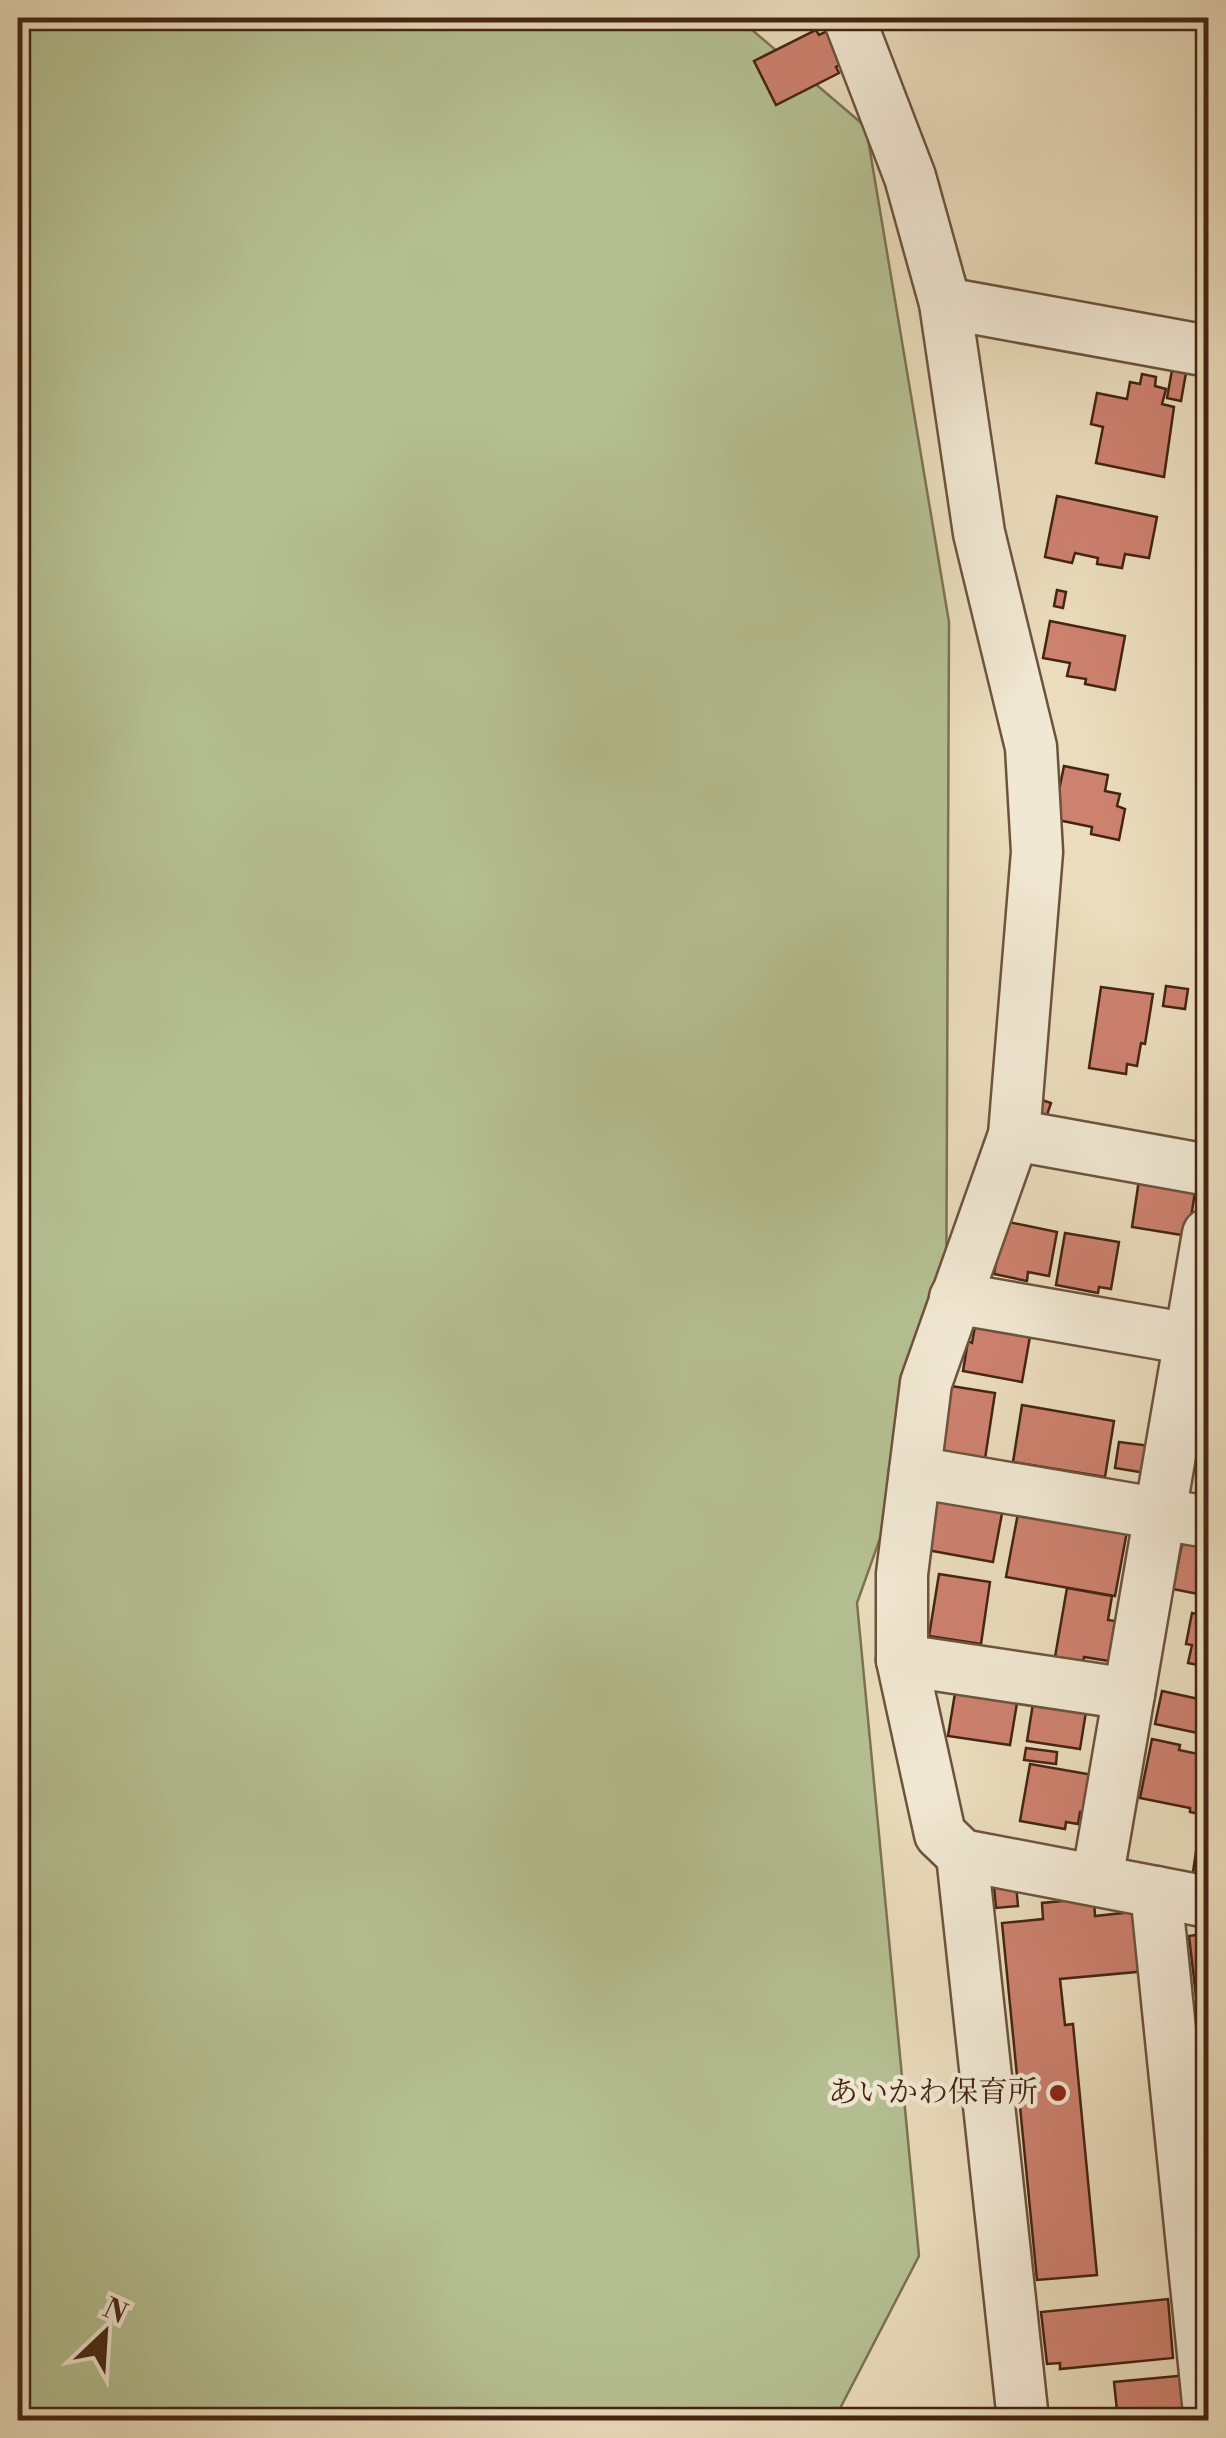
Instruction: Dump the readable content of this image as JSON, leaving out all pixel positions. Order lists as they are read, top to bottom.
{
  "places": ["あいかわ保育所"],
  "north": "top right"
}
